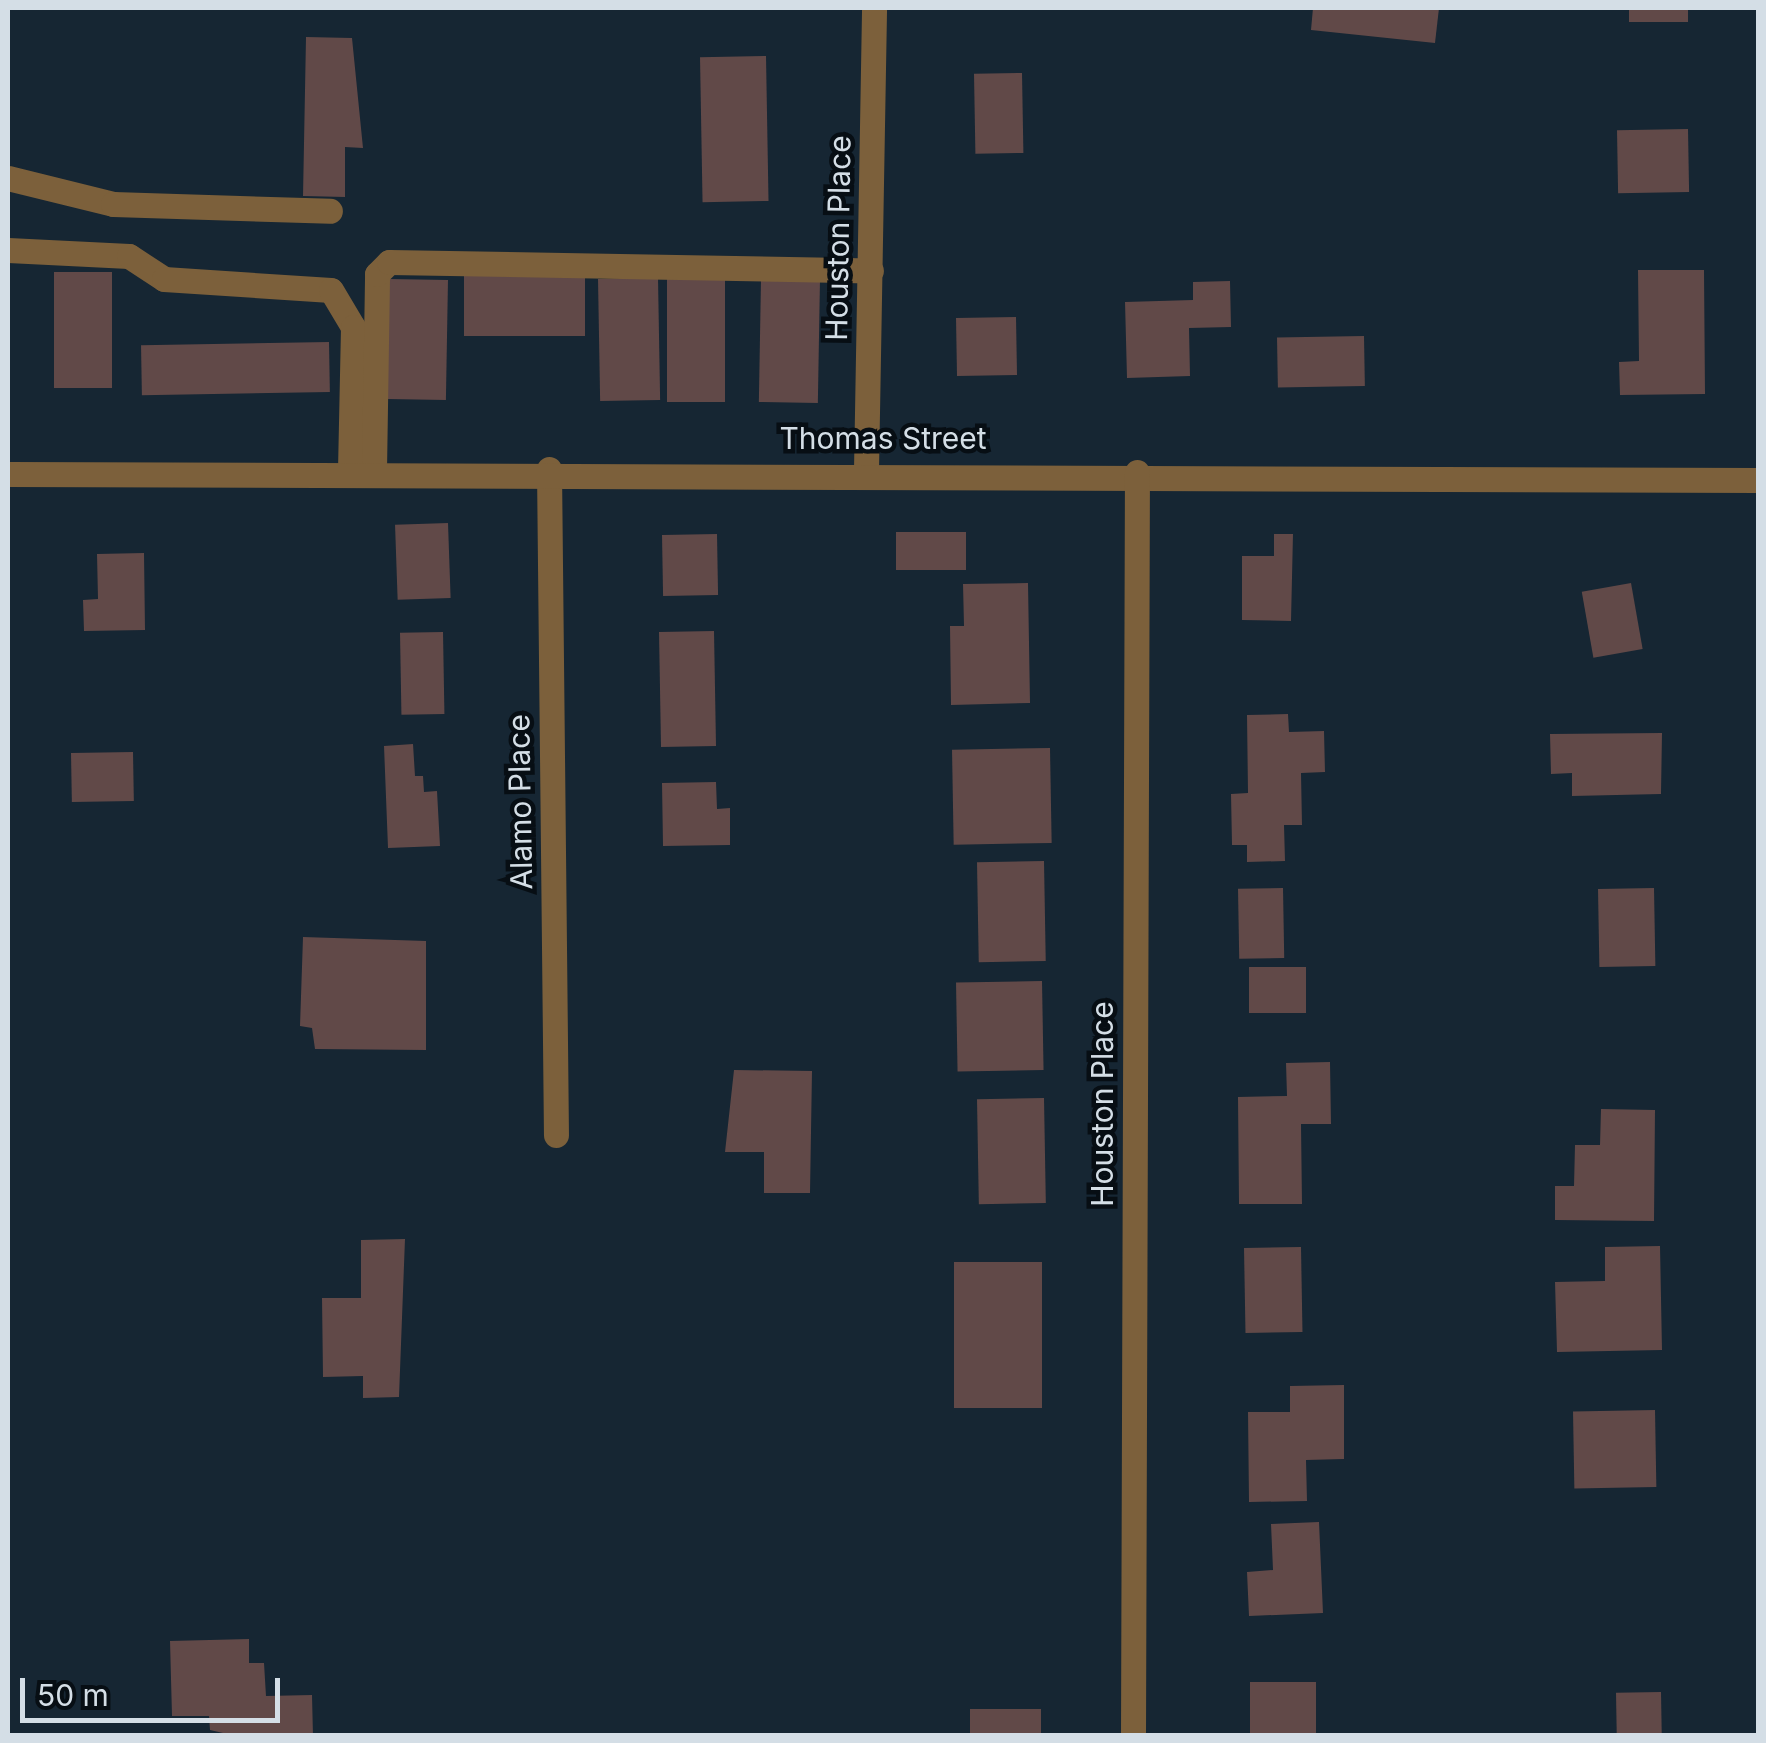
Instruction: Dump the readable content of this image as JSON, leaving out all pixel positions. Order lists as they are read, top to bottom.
{
  "streets": {
    "street": ["Houston Place", "Thomas Street", "Alamo Place"]
  },
  "crossings": [
    ["Houston Place", "Thomas Street"],
    ["Thomas Street", "Alamo Place"]
  ],
  "scale_bar": "50 m"
}
